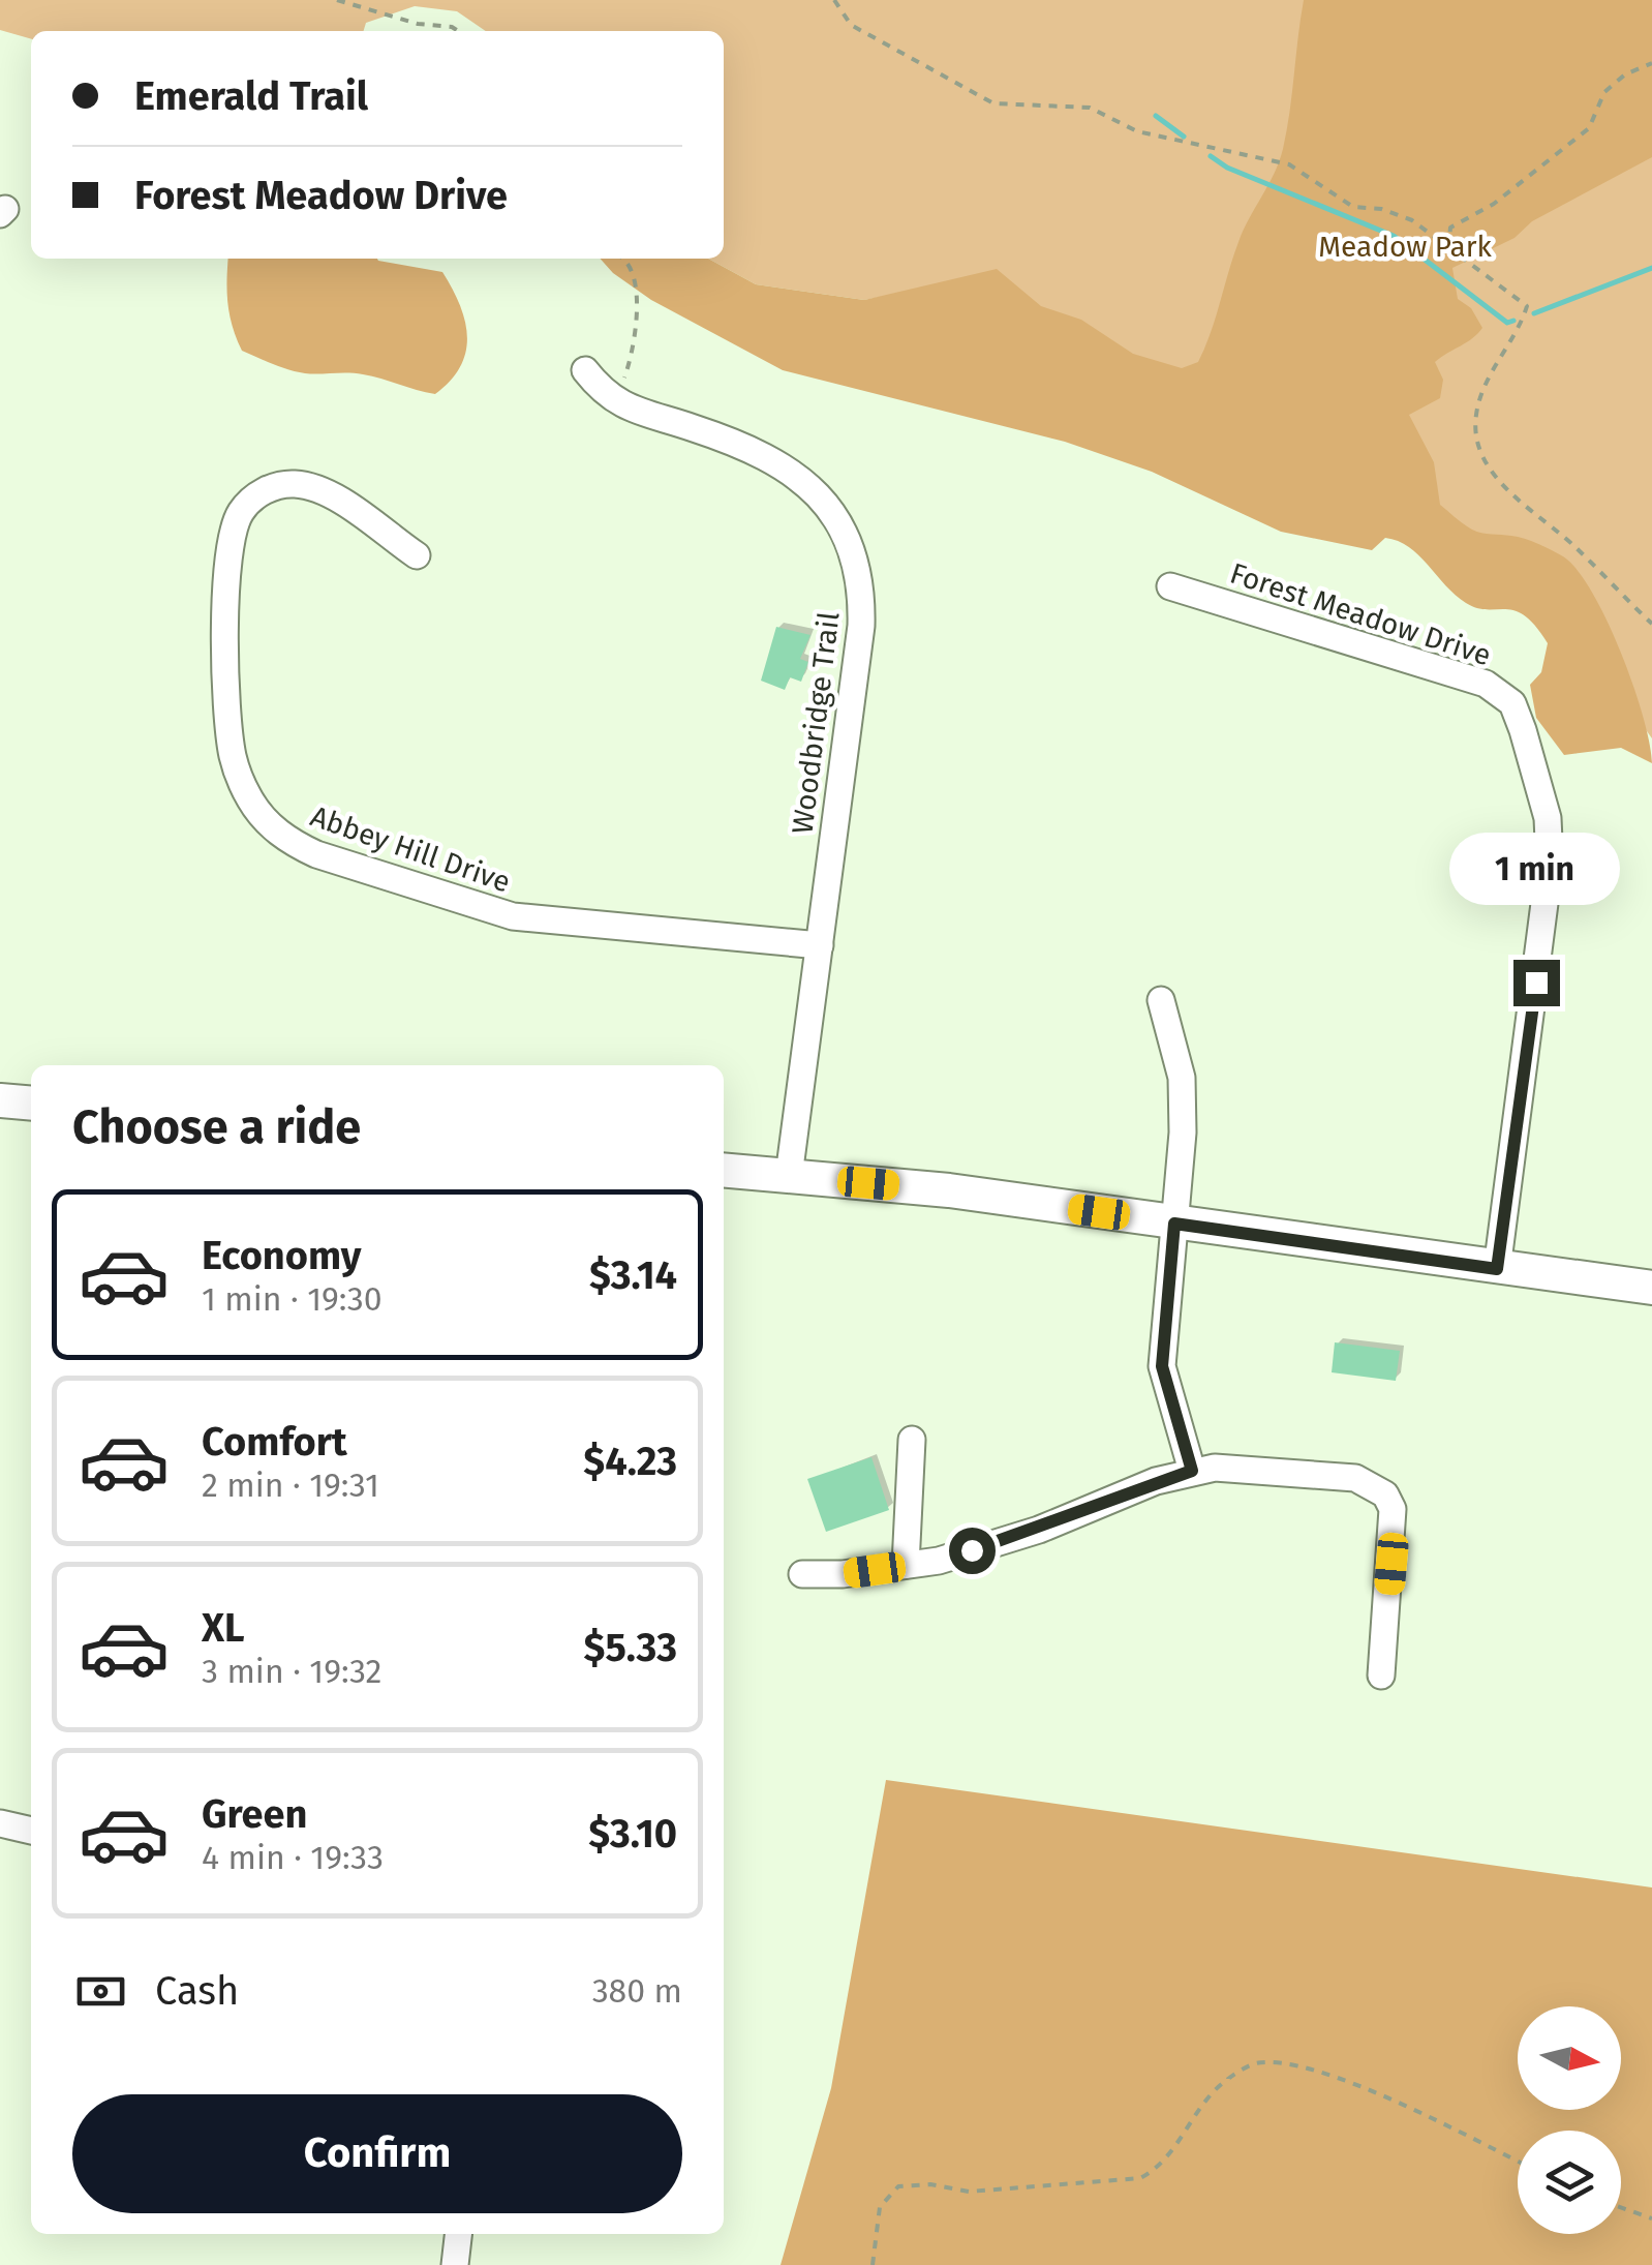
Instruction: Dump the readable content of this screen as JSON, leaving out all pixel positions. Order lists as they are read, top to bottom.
{
  "streets": {
    "street": ["Forest Meadow Drive", "Woodbridge Trail", "Abbey Hill Drive"]
  },
  "crossings": [
    ["Woodbridge Trail", "Abbey Hill Drive"]
  ],
  "parks": ["Meadow Park"],
  "north": "right",
  "page": {
    "banner": ["Emerald Trail", "Forest Meadow Drive"],
    "bubble": "1 min",
    "heading": "Choose a ride",
    "list": [
      {
        "name": "Economy",
        "note": "1 min · 19:30",
        "value": "$3.14"
      },
      {
        "name": "Comfort",
        "note": "2 min · 19:31",
        "value": "$4.23"
      },
      {
        "name": "XL",
        "note": "3 min · 19:32",
        "value": "$5.33"
      },
      {
        "name": "Green",
        "note": "4 min · 19:33",
        "value": "$3.10"
      }
    ],
    "pay": ["Cash", "380 m"],
    "buttons": "Confirm"
  }
}
